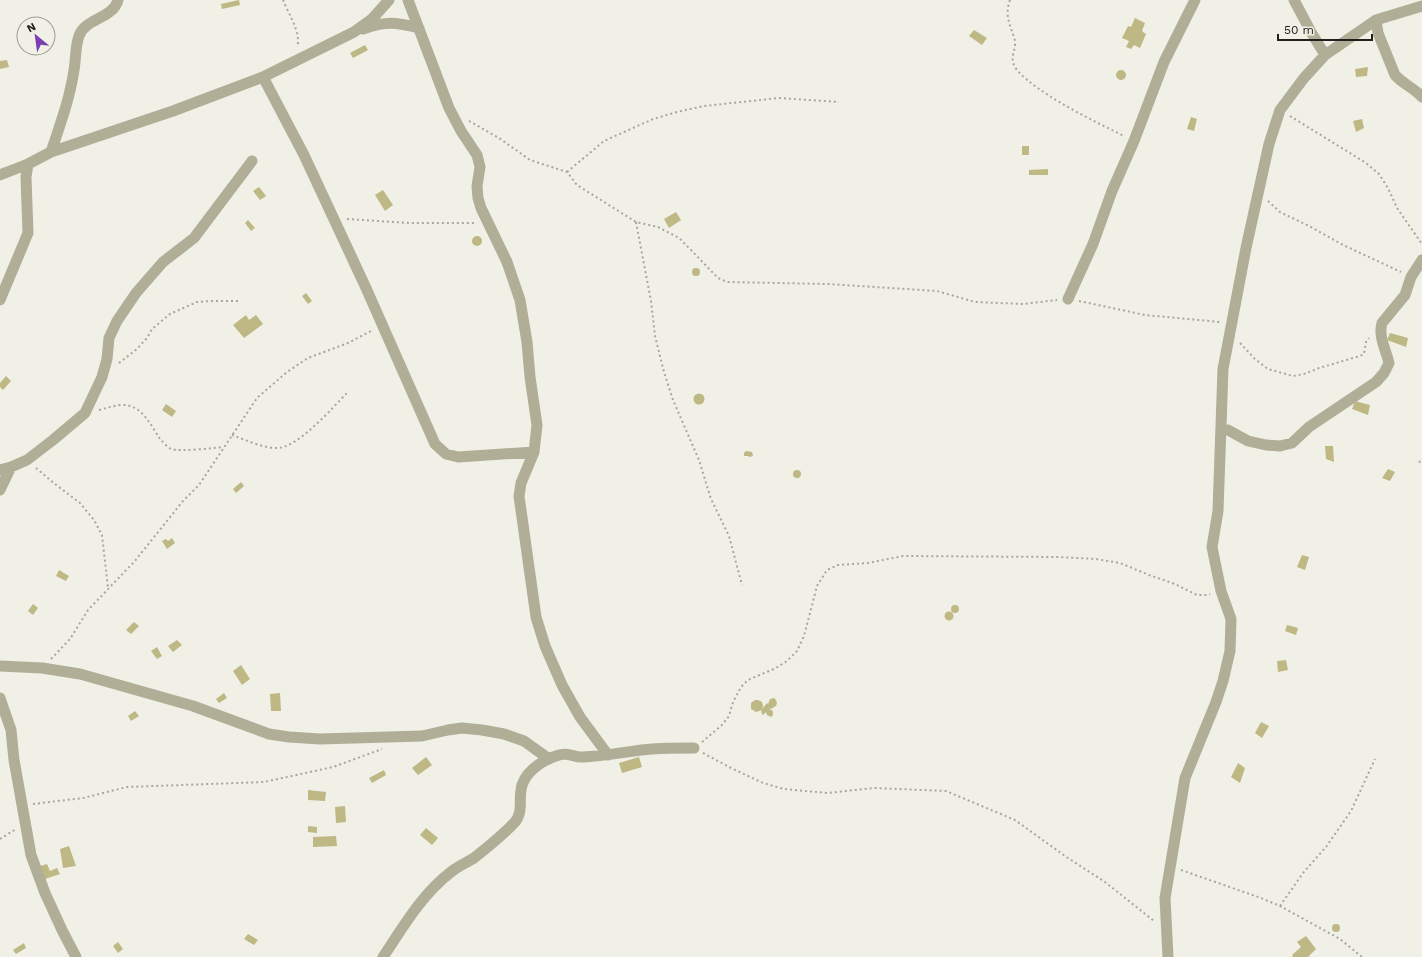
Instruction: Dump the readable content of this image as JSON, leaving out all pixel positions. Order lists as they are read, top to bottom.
{
  "scale_bar": "50 m",
  "north": "top left"
}
